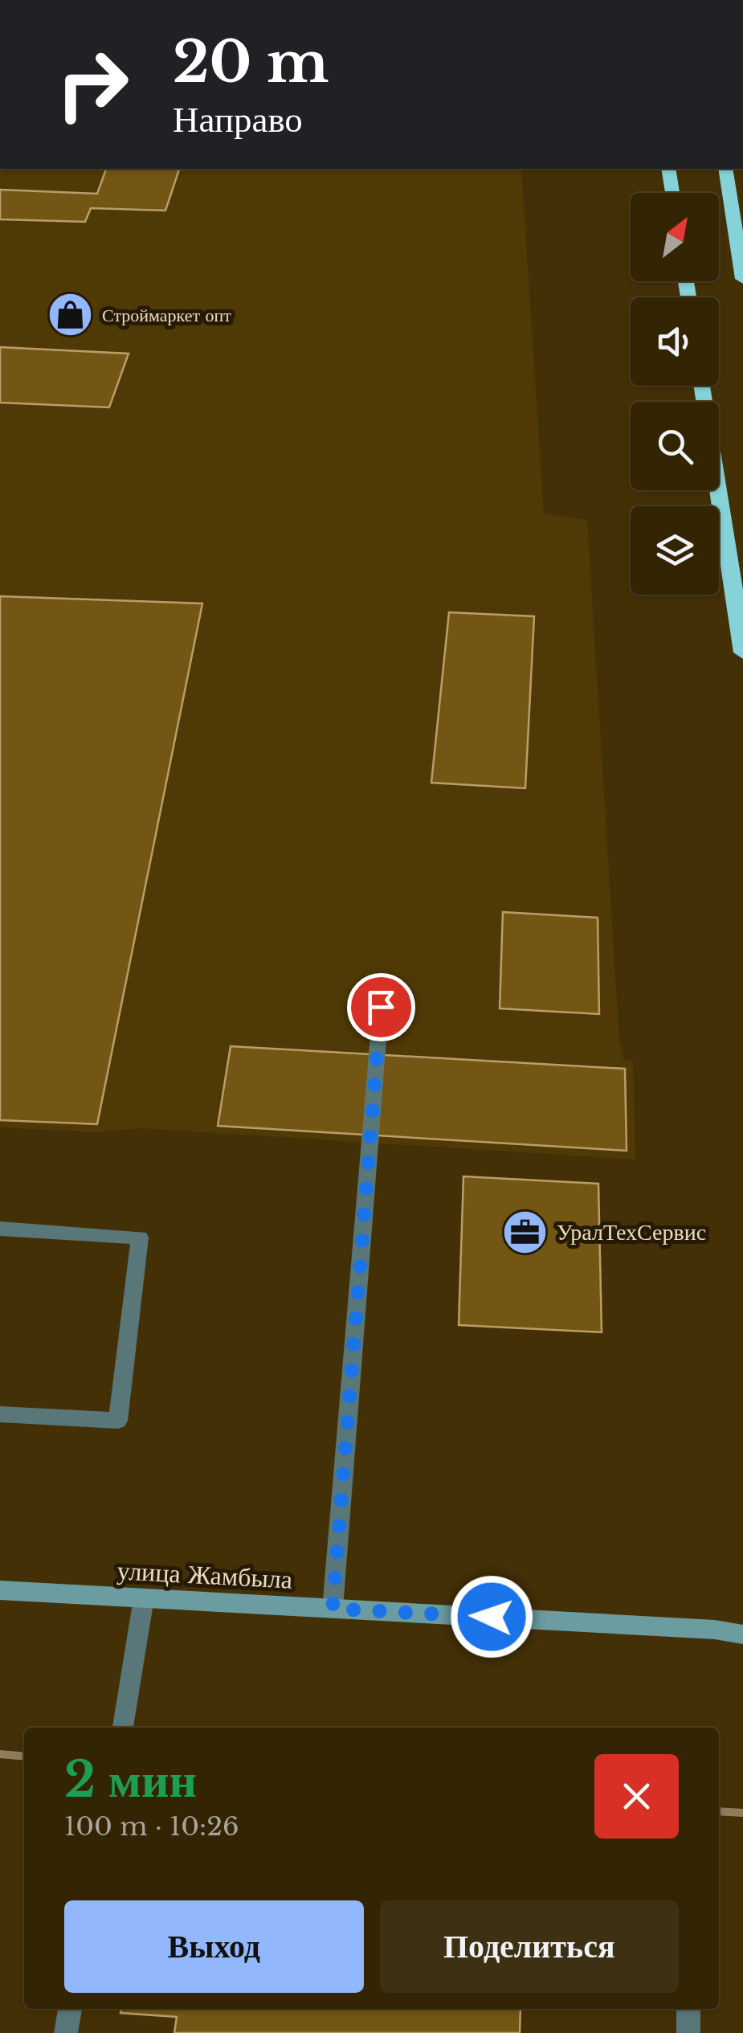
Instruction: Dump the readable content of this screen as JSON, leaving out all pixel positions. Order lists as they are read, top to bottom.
{
  "streets": {
    "street": ["улица Жамбыла"]
  },
  "places": {
    "shop": ["Строймаркет опт"],
    "office": ["УралТехСервис"]
  },
  "north": "top right",
  "page": {
    "turn": ["20 m", "Направо"],
    "heading": ["2 мин", "100 m · 10:26"],
    "buttons": ["Выход", "Поделиться"]
  }
}
